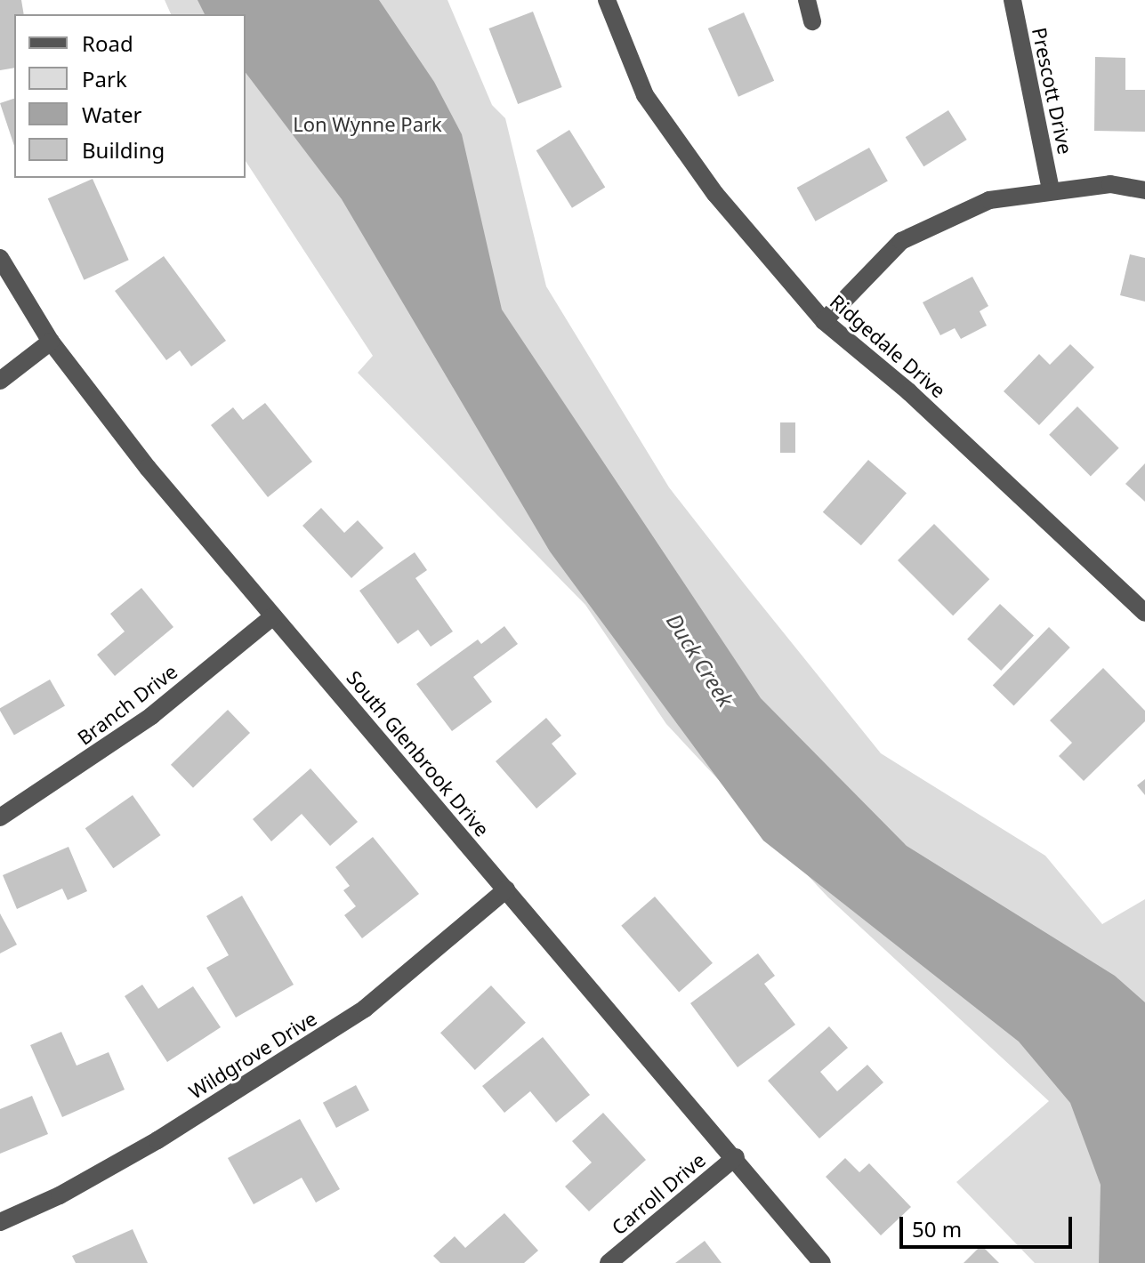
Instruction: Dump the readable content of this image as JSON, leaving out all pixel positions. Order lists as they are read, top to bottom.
{
  "streets": {
    "street": [
      "Prescott Drive",
      "Ridgedale Drive",
      "Branch Drive",
      "South Glenbrook Drive",
      "Wildgrove Drive",
      "Carroll Drive"
    ]
  },
  "crossings": [
    ["Branch Drive", "South Glenbrook Drive"],
    ["South Glenbrook Drive", "Wildgrove Drive"],
    ["South Glenbrook Drive", "Carroll Drive"]
  ],
  "water": ["Duck Creek"],
  "parks": ["Lon Wynne Park"],
  "legend": [
    "Road",
    "Park",
    "Water",
    "Building"
  ],
  "scale_bar": "50 m"
}
